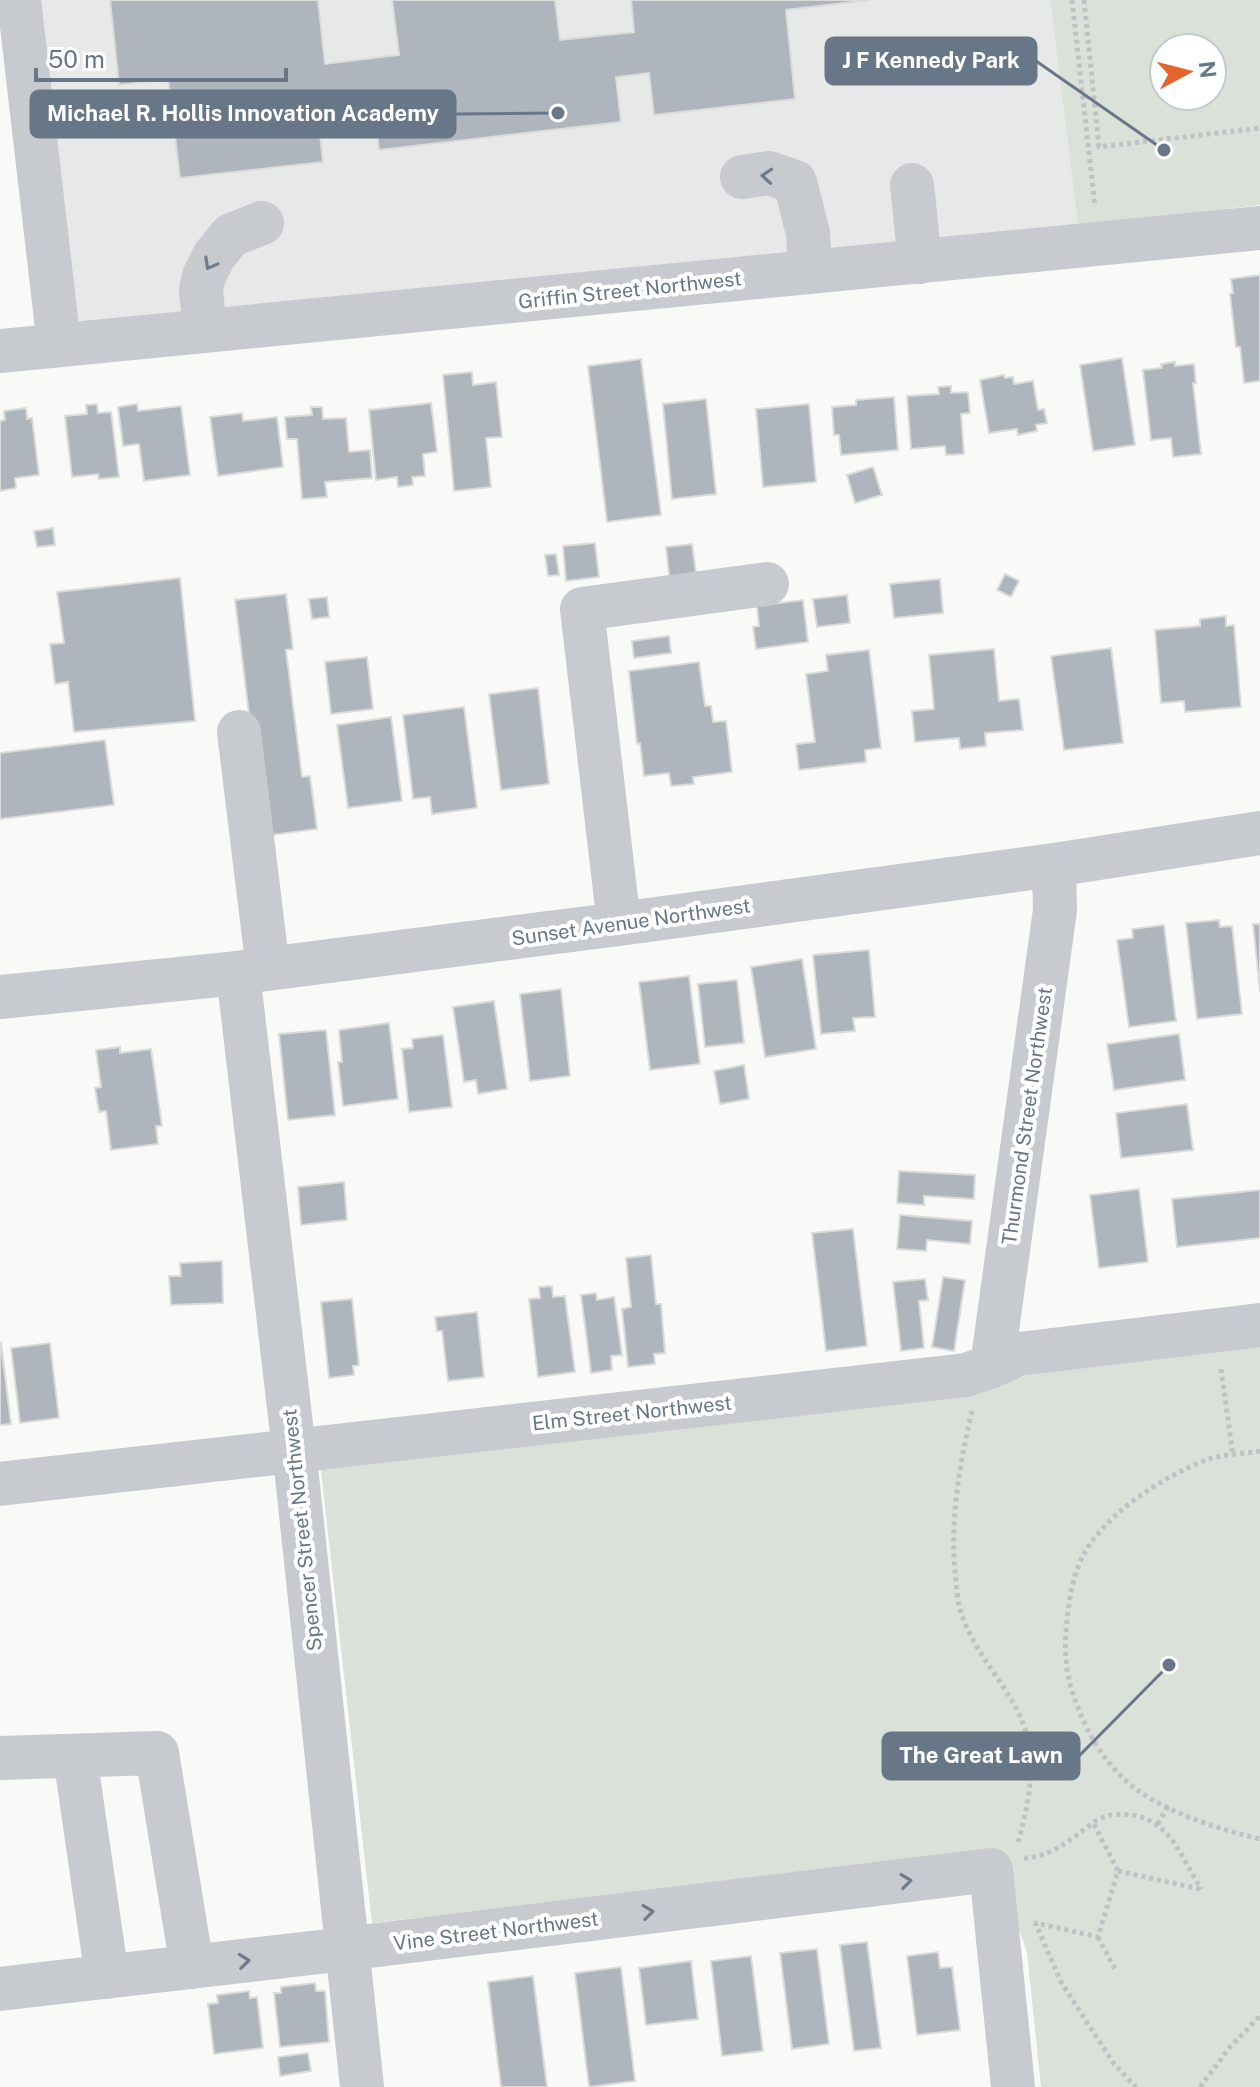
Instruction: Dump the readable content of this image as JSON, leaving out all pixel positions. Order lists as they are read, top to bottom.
{
  "streets": {
    "street": [
      "Griffin Street Northwest",
      "Sunset Avenue Northwest",
      "Thurmond Street Northwest",
      "Elm Street Northwest",
      "Spencer Street Northwest",
      "Vine Street Northwest"
    ]
  },
  "crossings": [
    ["Sunset Avenue Northwest", "Thurmond Street Northwest"],
    ["Sunset Avenue Northwest", "Spencer Street Northwest"],
    ["Thurmond Street Northwest", "Elm Street Northwest"],
    ["Elm Street Northwest", "Spencer Street Northwest"],
    ["Spencer Street Northwest", "Vine Street Northwest"]
  ],
  "one_way": ["Vine Street Northwest"],
  "places": ["Michael R. Hollis Innovation Academy", "J F Kennedy Park", "The Great Lawn"],
  "scale_bar": "50 m",
  "north": "right"
}
